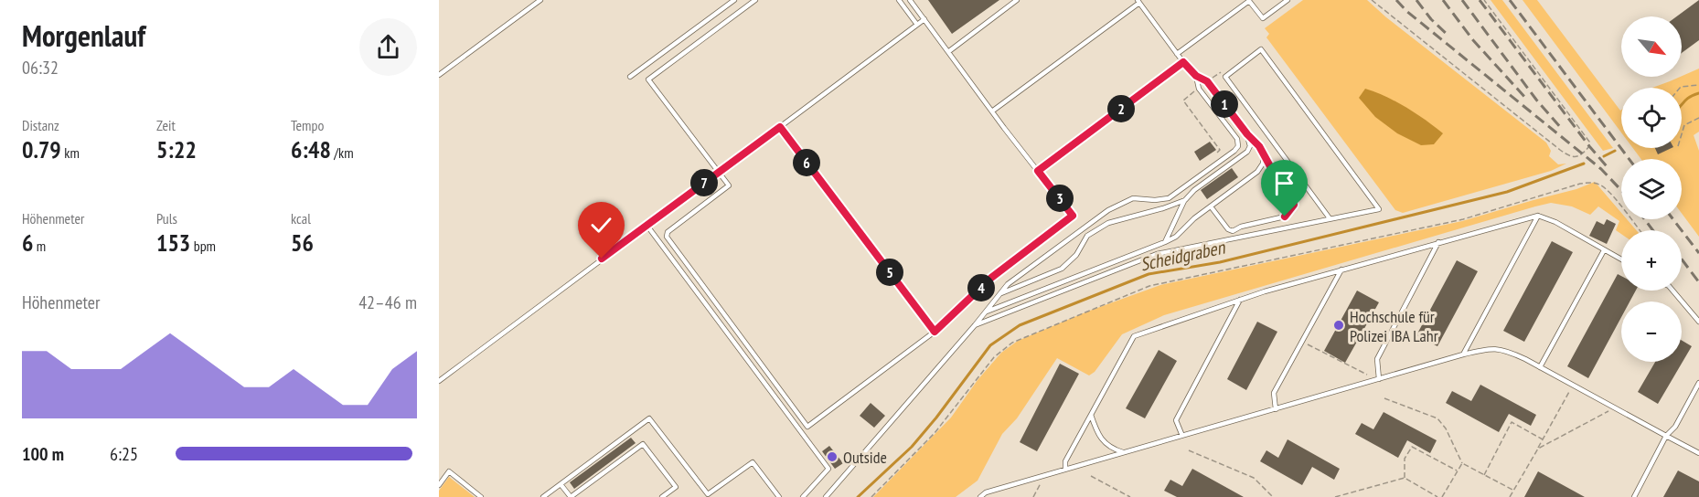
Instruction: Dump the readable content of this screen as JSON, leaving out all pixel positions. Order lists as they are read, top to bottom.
{
  "water": ["Scheidgraben"],
  "places": ["Hochschule für Polizei IBA Lahr", "Outside"],
  "north": "bottom right",
  "page": {
    "heading": ["Morgenlauf", "06:32"],
    "map_buttons": ["+", "−"],
    "pins": [
      "1",
      "2",
      "6",
      "7",
      "3",
      "5",
      "4"
    ],
    "stats": [
      ["Distanz", "0.79 km"],
      ["Zeit", "5:22"],
      ["Tempo", "6:48 /km"],
      ["Höhenmeter", "6 m"],
      ["Puls", "153 bpm"],
      ["kcal", "56"]
    ],
    "chart": ["Höhenmeter", "42–46 m"],
    "list": [
      {
        "name": "100 m",
        "note": "6:25"
      }
    ]
  }
}
